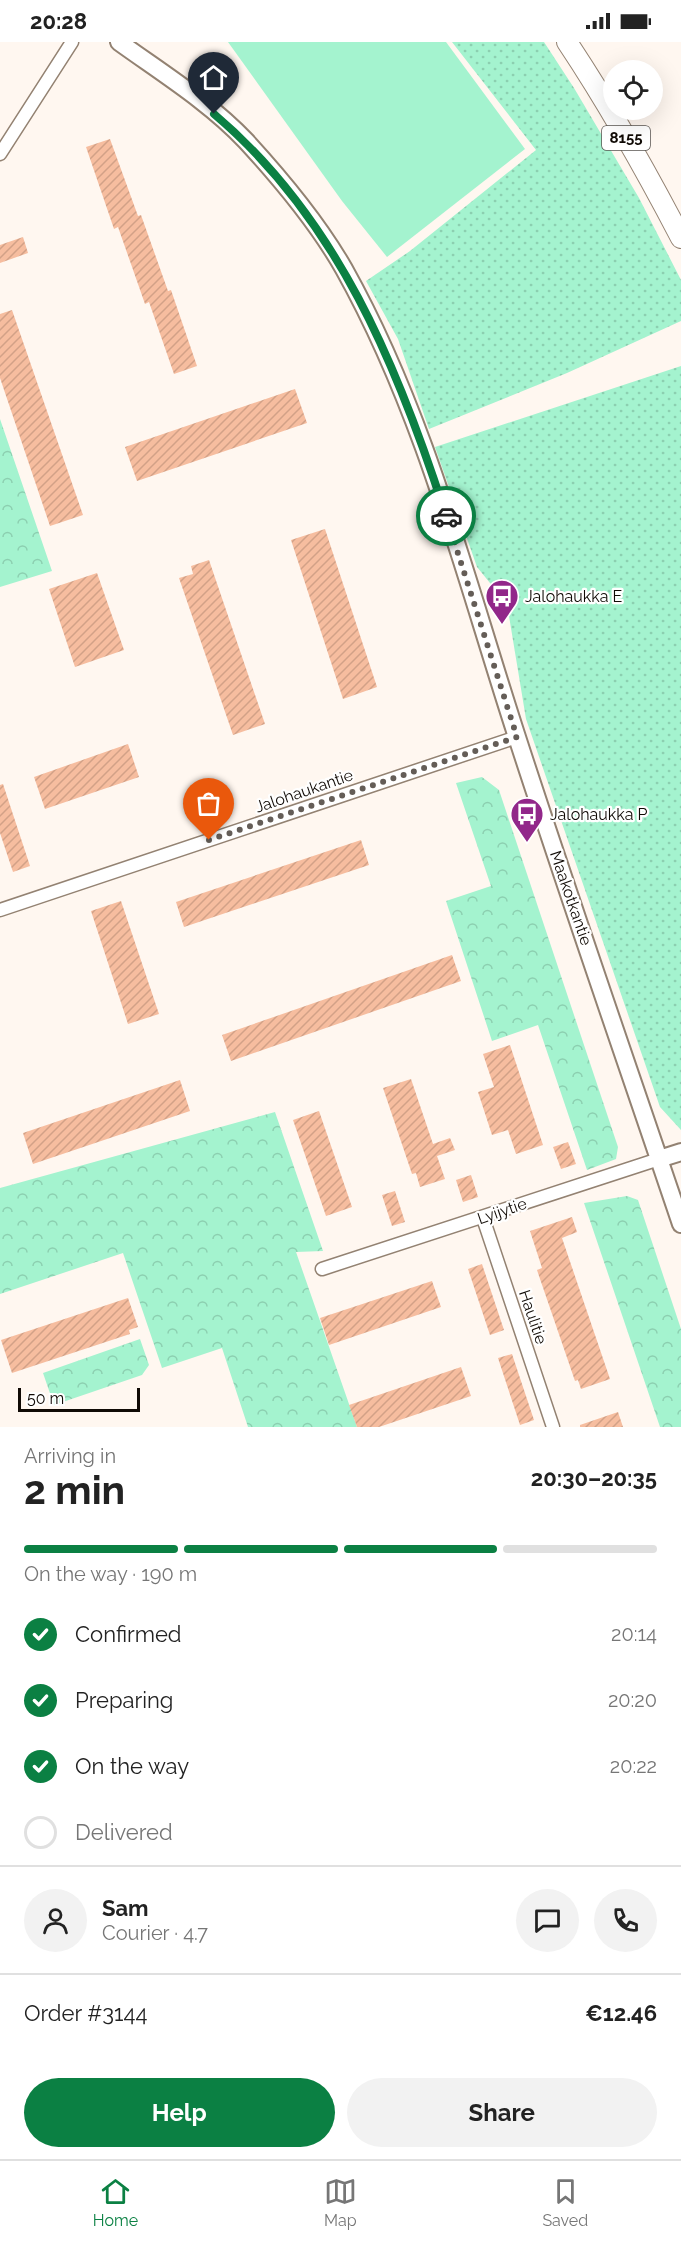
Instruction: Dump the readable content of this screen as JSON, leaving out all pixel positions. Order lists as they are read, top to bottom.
{
  "streets": {
    "main road": ["8155"],
    "street": [
      "Jalohaukantie",
      "Maakotkantie",
      "Lyijytie",
      "Haulitie"
    ]
  },
  "crossings": [
    ["Jalohaukantie", "Maakotkantie"],
    ["Maakotkantie", "Lyijytie"],
    ["Lyijytie", "Haulitie"]
  ],
  "places": {
    "bus stop": ["Jalohaukka E", "Jalohaukka P"]
  },
  "scale_bar": "50 m",
  "page": {
    "status": "20:28",
    "scale": "50 m",
    "heading": ["2 min", "Arriving in", "20:30–20:35"],
    "panel": [
      "Sam",
      "Courier · 4.7",
      "Order #3144",
      "€12.46"
    ],
    "bar": "On the way · 190 m",
    "list": [
      ["Confirmed", "20:14"],
      ["Preparing", "20:20"],
      ["On the way", "20:22"],
      "Delivered"
    ],
    "buttons": ["Help", "Share"],
    "tabs": ["Home", "Map", "Saved"]
  }
}
